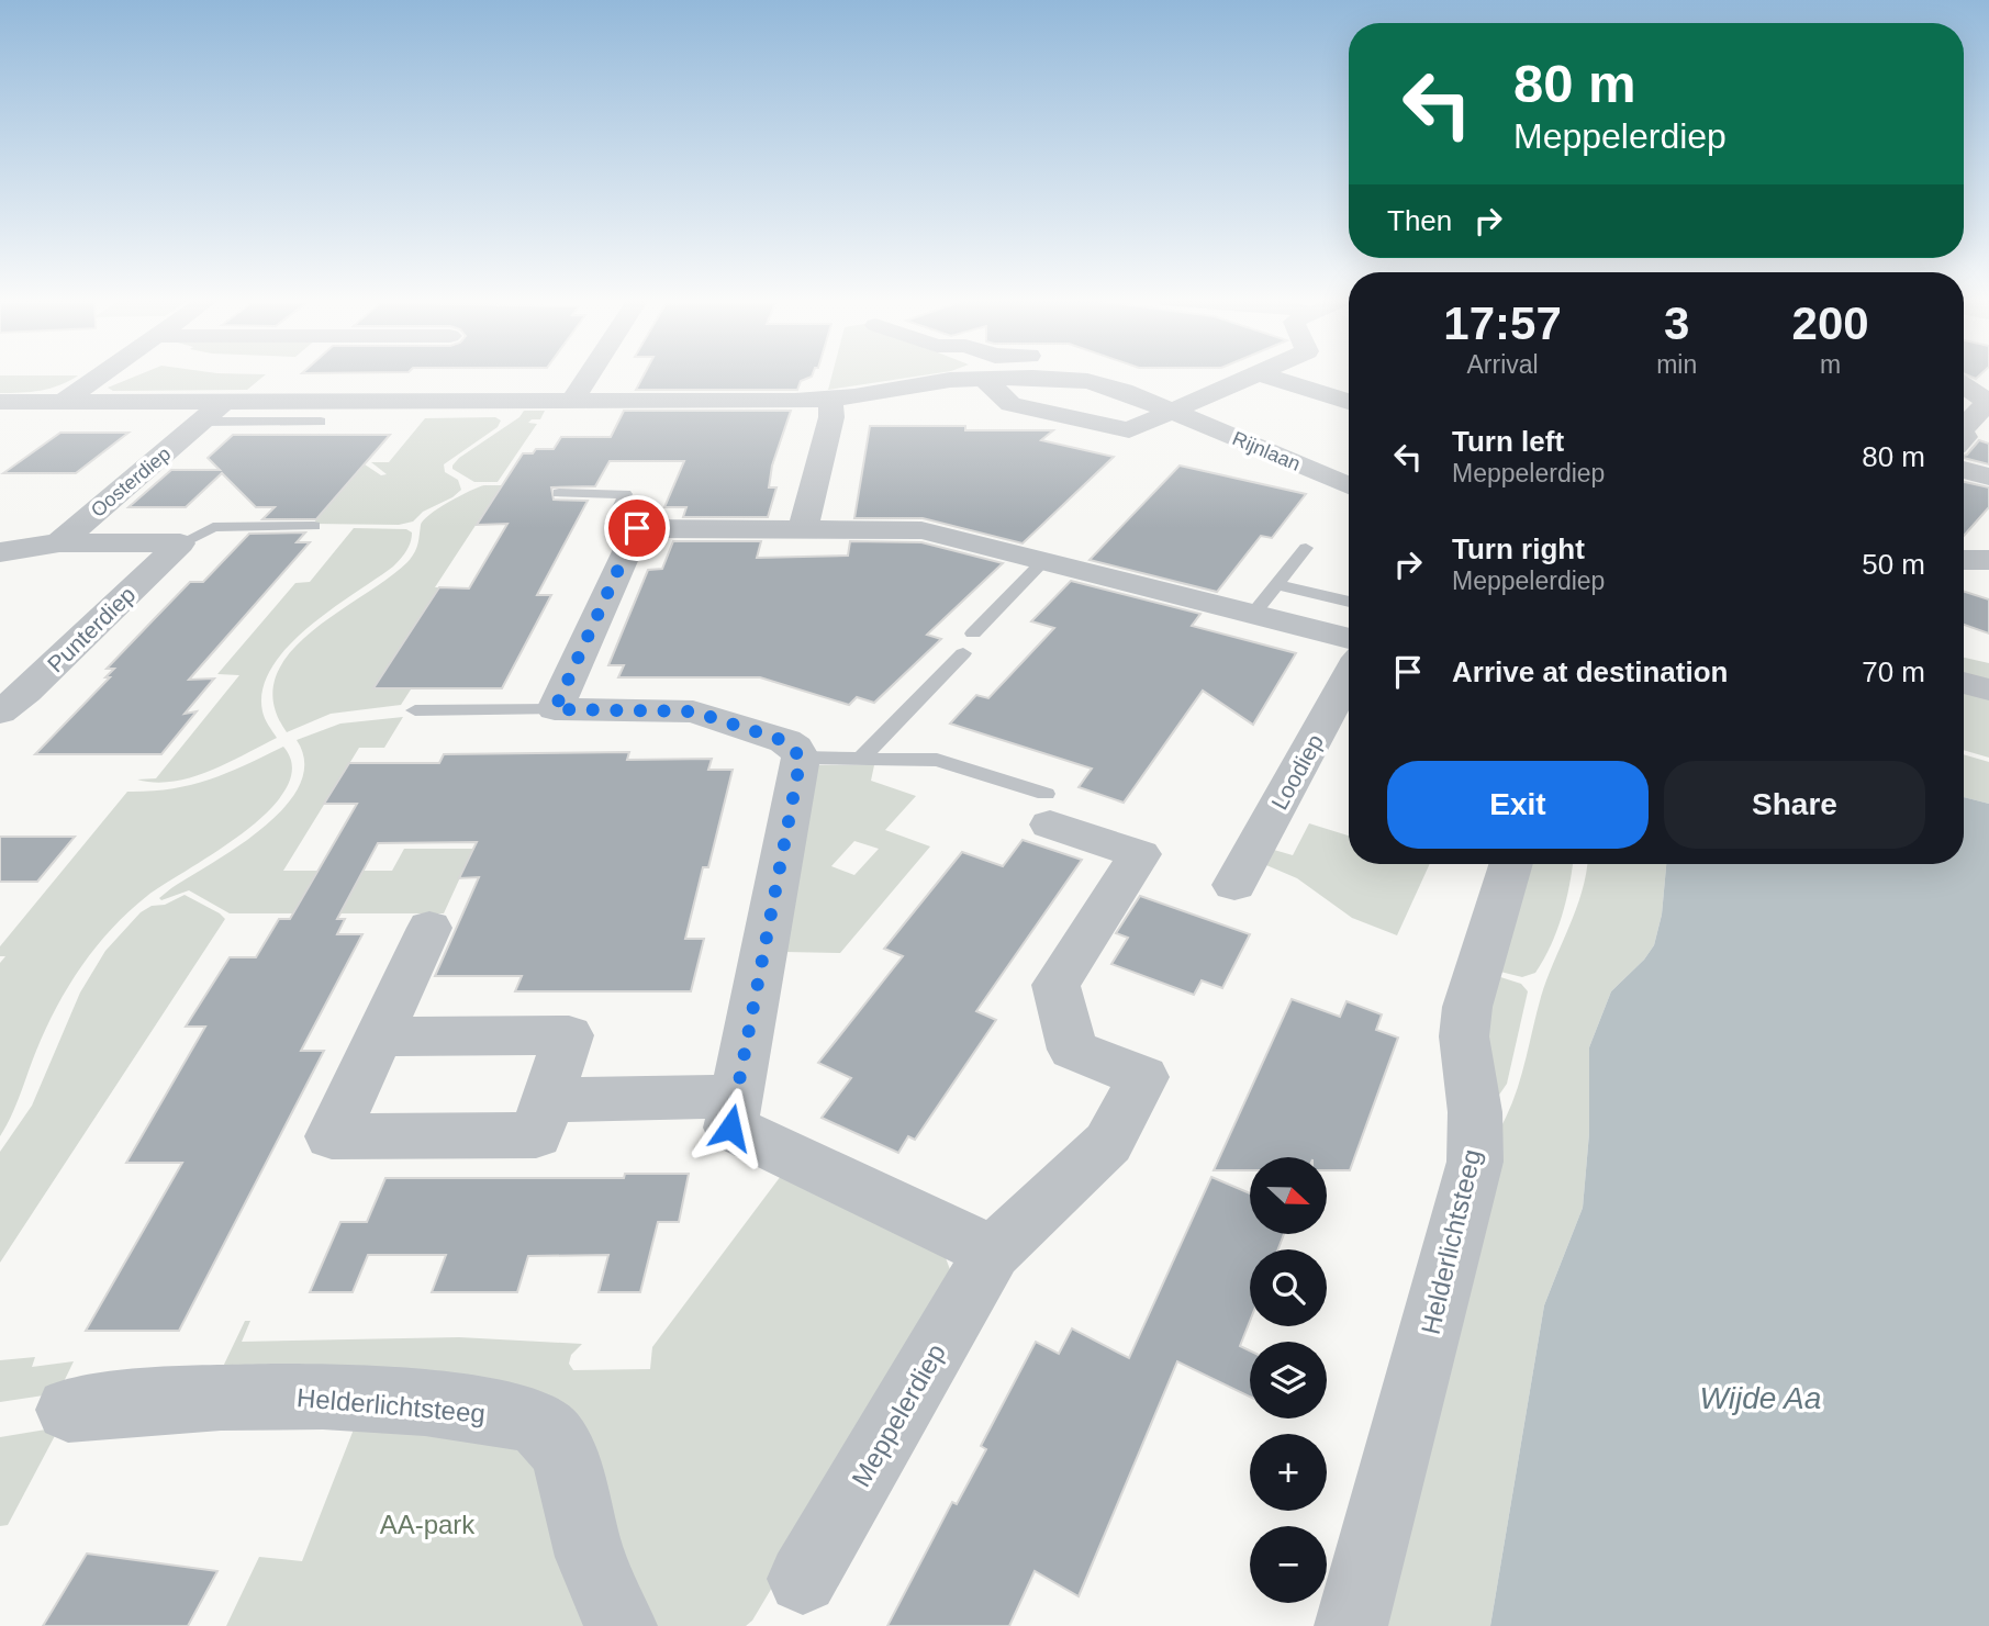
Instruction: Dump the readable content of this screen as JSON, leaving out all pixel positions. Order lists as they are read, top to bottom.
{
  "streets": {
    "street": [
      "Rijnlaan",
      "Oosterdiep",
      "Punterdiep",
      "Loodiep",
      "Helderlichtsteeg",
      "Meppelerdiep"
    ]
  },
  "crossings": [
    ["Rijnlaan", "Oosterdiep"],
    ["Oosterdiep", "Punterdiep"]
  ],
  "water": ["Wijde Aa"],
  "parks": ["AA-park"],
  "north": "right",
  "page": {
    "turn": ["80 m", "Meppelerdiep"],
    "then": "Then",
    "eta": [
      "17:57",
      "Arrival",
      "3",
      "min",
      "200",
      "m"
    ],
    "list": [
      {
        "name": "Turn left",
        "note": "Meppelerdiep",
        "value": "80 m"
      },
      {
        "name": "Turn right",
        "note": "Meppelerdiep",
        "value": "50 m"
      },
      {
        "name": "Arrive at destination",
        "value": "70 m"
      }
    ],
    "buttons": ["Exit", "Share"],
    "map_buttons": ["+", "−"]
  }
}
